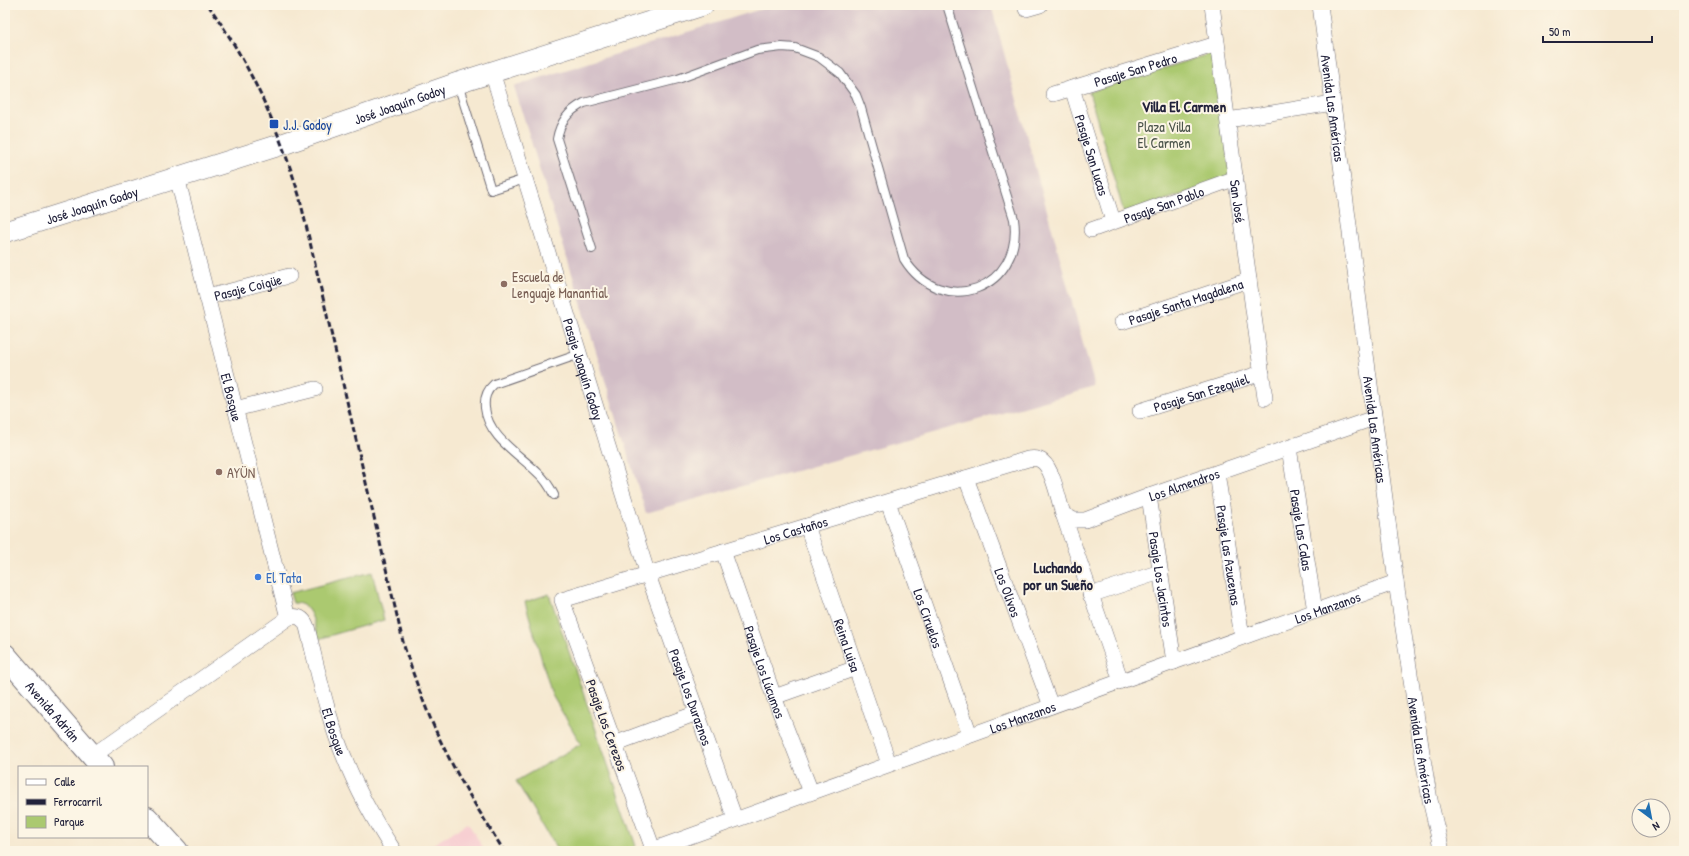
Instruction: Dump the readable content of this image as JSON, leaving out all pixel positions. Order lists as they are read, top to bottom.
{
  "streets": {
    "main road": ["Avenida Adrián"],
    "street": [
      "Pasaje San Pedro",
      "José Joaquín Godoy",
      "Avenida Las Américas",
      "Pasaje San Lucas",
      "San José",
      "Pasaje San Pablo",
      "Pasaje Coigüe",
      "Pasaje Santa Magdalena",
      "Pasaje Joaquín Godoy",
      "Pasaje San Ezequiel",
      "El Bosque",
      "Los Almendros",
      "Los Castaños",
      "Pasaje Las Calas",
      "Pasaje Las Azucenas",
      "Pasaje Los Jacintos",
      "Los Olivos",
      "Los Manzanos",
      "Los Ciruelos",
      "Reina Luisa",
      "Pasaje Los Lúcumos",
      "Pasaje Los Duraznos",
      "Pasaje Los Cerezos"
    ]
  },
  "crossings": [
    ["Pasaje San Pedro", "Pasaje San Lucas"],
    ["Pasaje San Pedro", "San José"],
    ["José Joaquín Godoy", "Pasaje Joaquín Godoy"],
    ["José Joaquín Godoy", "El Bosque"],
    ["Avenida Las Américas", "Los Almendros"],
    ["Avenida Las Américas", "Los Manzanos"],
    ["Pasaje San Lucas", "Pasaje San Pablo"],
    ["San José", "Pasaje San Pablo"],
    ["San José", "Pasaje Santa Magdalena"],
    ["San José", "Pasaje San Ezequiel"],
    ["Pasaje Coigüe", "El Bosque"],
    ["Pasaje Joaquín Godoy", "Los Castaños"],
    ["Pasaje Joaquín Godoy", "Pasaje Los Duraznos"],
    ["Los Almendros", "Los Castaños"],
    ["Los Almendros", "Pasaje Las Calas"],
    ["Los Almendros", "Pasaje Las Azucenas"],
    ["Los Almendros", "Pasaje Los Jacintos"],
    ["Los Castaños", "Los Olivos"],
    ["Los Castaños", "Los Ciruelos"],
    ["Los Castaños", "Reina Luisa"],
    ["Los Castaños", "Pasaje Los Lúcumos"],
    ["Los Castaños", "Pasaje Los Duraznos"],
    ["Los Castaños", "Pasaje Los Cerezos"],
    ["Pasaje Las Calas", "Los Manzanos"],
    ["Pasaje Las Azucenas", "Los Manzanos"],
    ["Pasaje Los Jacintos", "Los Manzanos"],
    ["Los Olivos", "Los Manzanos"],
    ["Los Manzanos", "Los Ciruelos"],
    ["Los Manzanos", "Reina Luisa"],
    ["Los Manzanos", "Pasaje Los Lúcumos"],
    ["Los Manzanos", "Pasaje Los Duraznos"],
    ["Los Manzanos", "Pasaje Los Cerezos"]
  ],
  "districts": ["Villa El Carmen", "Luchando por un Sueño"],
  "parks": ["Plaza Villa El Carmen"],
  "places": {
    "transit": ["J.J. Godoy"],
    "other": ["Escuela de Lenguaje Manantial", "AYÜN", "El Tata"]
  },
  "legend": ["Calle", "Ferrocarril", "Parque"],
  "scale_bar": "50 m",
  "north": "bottom right"
}
